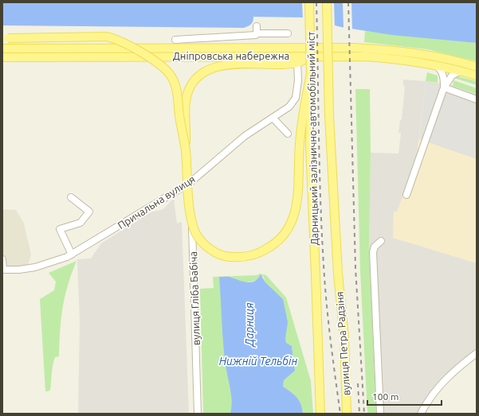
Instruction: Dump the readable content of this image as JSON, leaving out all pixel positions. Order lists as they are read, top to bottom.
{
  "streets": {
    "main road": ["Дніпровська набережна", "Дарницький залізнично-автомобільний міст", "вулиця Петра Радзіня"],
    "street": ["Причальна вулиця", "вулиця Гліба Бабіча"]
  },
  "crossings": [
    ["Дарницький залізнично-автомобільний міст", "вулиця Петра Радзіня"],
    ["Причальна вулиця", "вулиця Гліба Бабіча"]
  ],
  "water": ["Дарниця", "Нижній Тельбін"],
  "scale_bar": "100 m"
}
